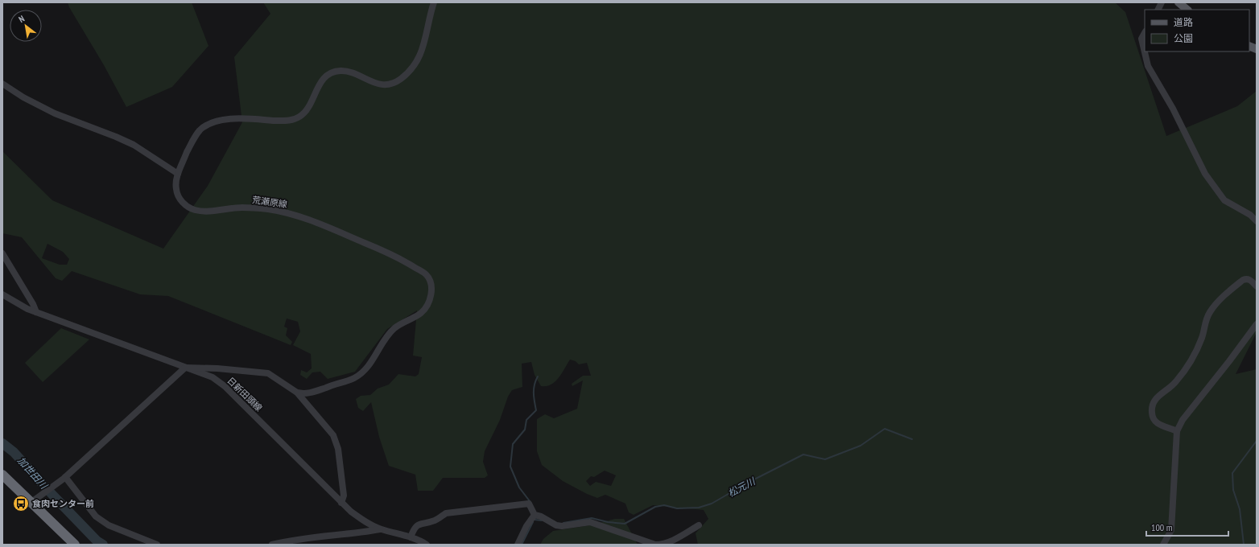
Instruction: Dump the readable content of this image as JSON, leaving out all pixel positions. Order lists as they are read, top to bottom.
{
  "streets": {
    "street": ["荒瀬原線", "日新田頭線"]
  },
  "water": ["加世田川", "松元川"],
  "places": {
    "bus stop": ["食肉センター前"]
  },
  "legend": ["道路", "公園"],
  "scale_bar": "100 m",
  "north": "top left"
}
